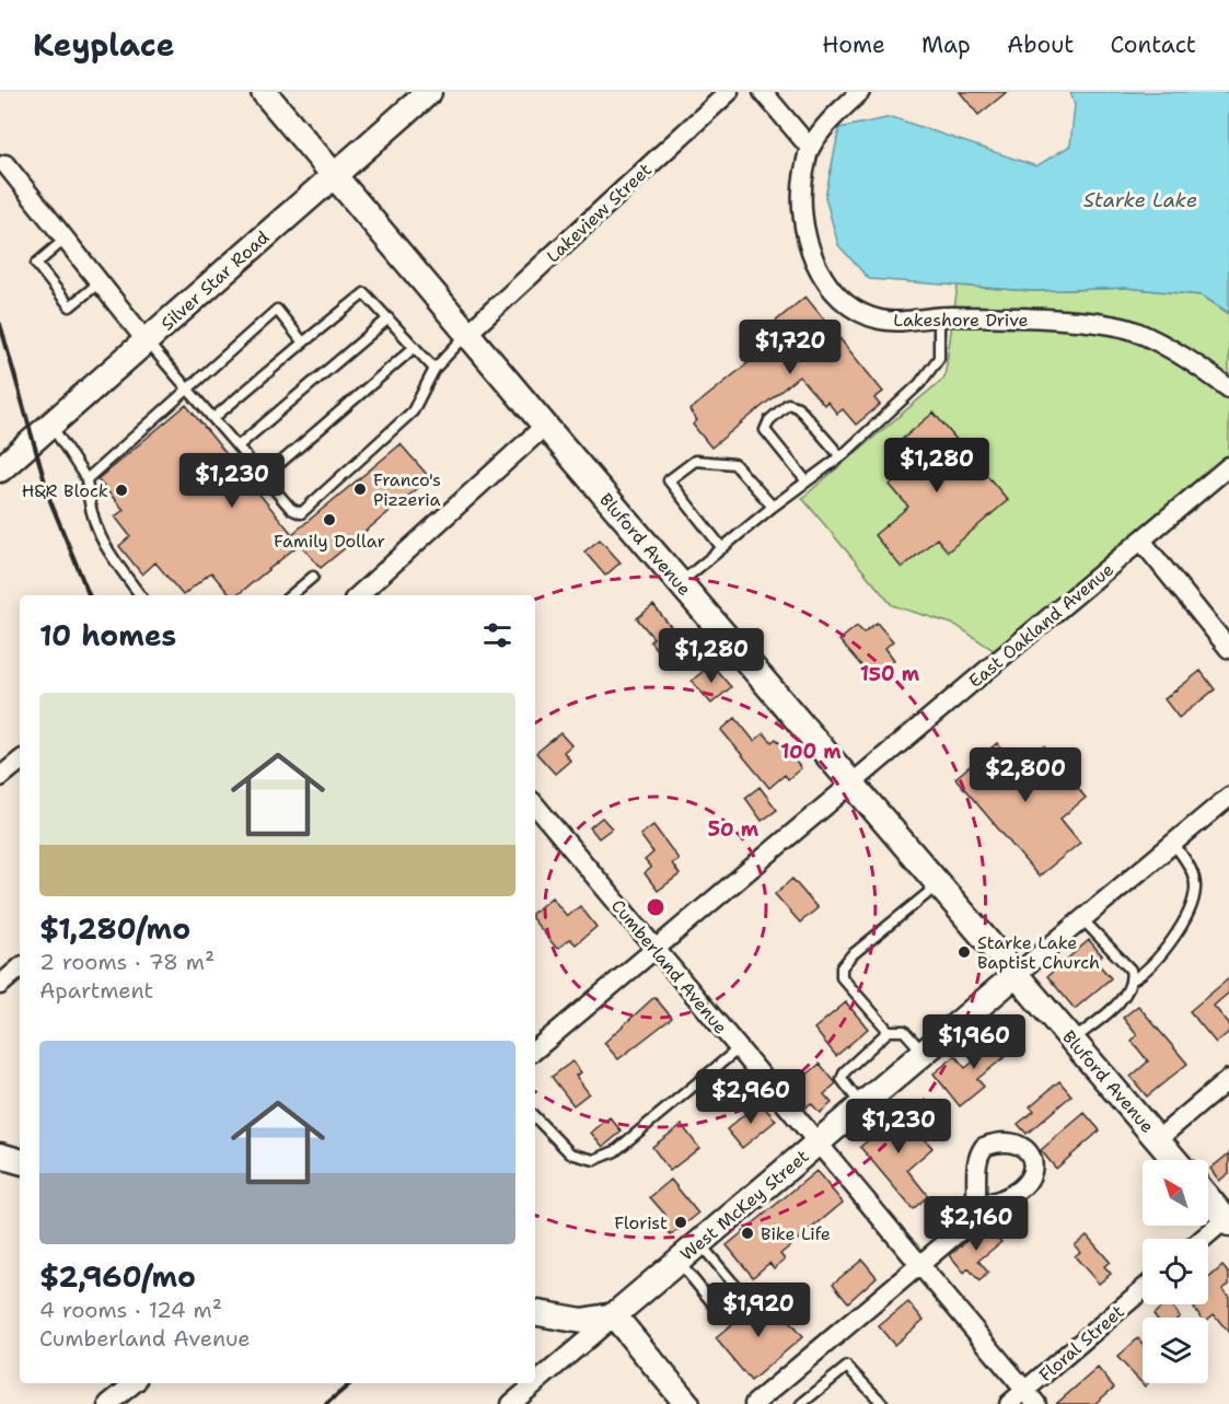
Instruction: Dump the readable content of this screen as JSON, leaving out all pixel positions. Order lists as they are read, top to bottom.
{
  "streets": {
    "street": [
      "Lakeview Street",
      "Silver Star Road",
      "Lakeshore Drive",
      "Bluford Avenue",
      "East Oakland Avenue",
      "Cumberland Avenue",
      "West McKey Street",
      "Floral Street"
    ]
  },
  "crossings": [
    ["Lakeview Street", "Bluford Avenue"],
    ["Silver Star Road", "Bluford Avenue"],
    ["Bluford Avenue", "East Oakland Avenue"],
    ["Bluford Avenue", "West McKey Street"],
    ["East Oakland Avenue", "Cumberland Avenue"],
    ["Cumberland Avenue", "West McKey Street"],
    ["Cumberland Avenue", "Floral Street"]
  ],
  "water": ["Starke Lake"],
  "places": [
    "Franco's Pizzeria",
    "H&R Block",
    "Family Dollar",
    "Starke Lake Baptist Church",
    "Florist",
    "Bike Life"
  ],
  "north": "top left",
  "page": {
    "header": "Keyplace",
    "nav": [
      "Home",
      "Map",
      "About",
      "Contact"
    ],
    "price": [
      "$1,720",
      "$1,280",
      "$1,230",
      "$1,280",
      "$2,800",
      "$1,960",
      "$2,960",
      "$1,230",
      "$2,160",
      "$1,920"
    ],
    "heading": "10 homes",
    "list": [
      {
        "name": "$1,280/mo",
        "note": "2 rooms · 78 m² · Apartment"
      },
      {
        "name": "$2,960/mo",
        "note": "4 rooms · 124 m² · Cumberland Avenue"
      }
    ]
  },
  "rings": ["150 m", "100 m", "50 m"]
}
